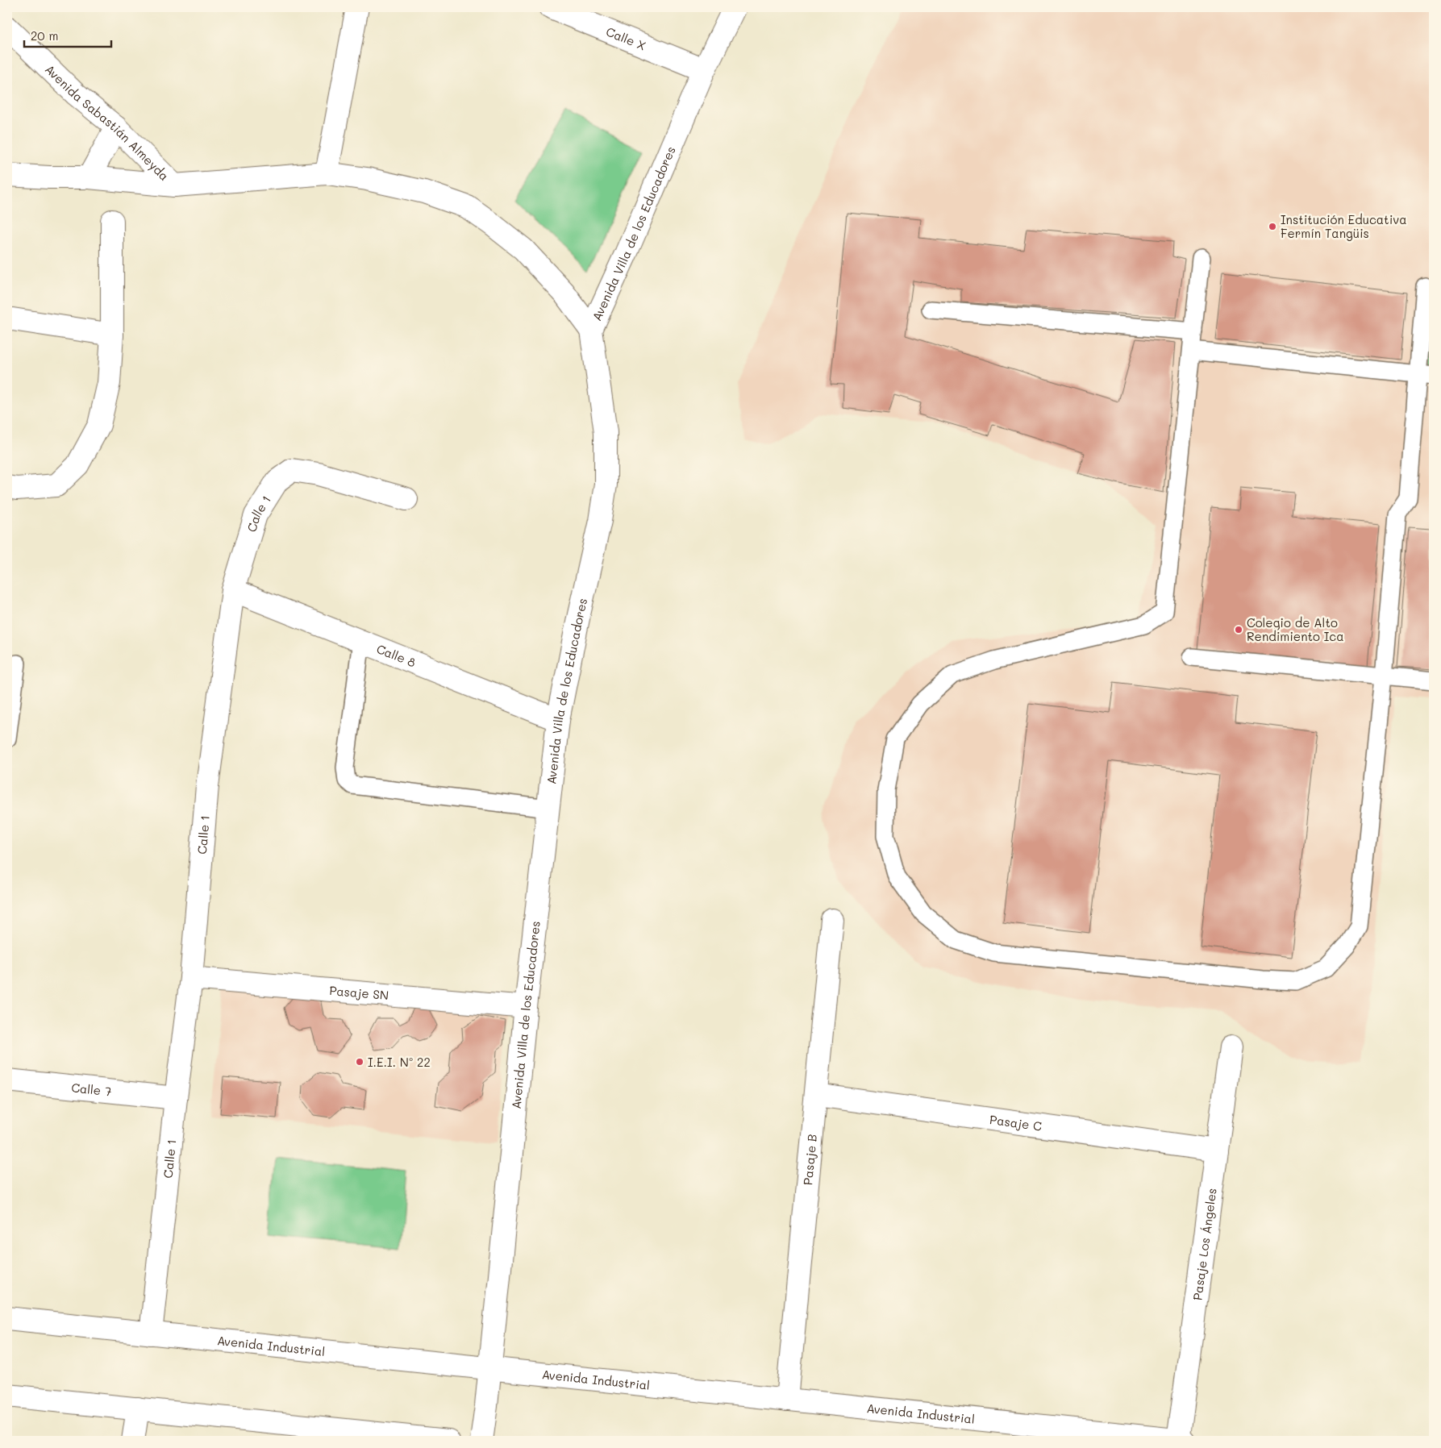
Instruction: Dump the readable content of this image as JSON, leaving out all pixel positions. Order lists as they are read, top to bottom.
{
  "streets": {
    "street": [
      "Calle X",
      "Avenida Sabastián Almeyda",
      "Avenida Villa de los Educadores",
      "Calle 1",
      "Calle 8",
      "Pasaje SN",
      "Calle 7",
      "Pasaje C",
      "Pasaje B",
      "Pasaje Los Ángeles",
      "Avenida Industrial"
    ]
  },
  "crossings": [
    ["Calle X", "Avenida Villa de los Educadores"],
    ["Avenida Villa de los Educadores", "Calle 8"],
    ["Avenida Villa de los Educadores", "Pasaje SN"],
    ["Avenida Villa de los Educadores", "Avenida Industrial"],
    ["Calle 1", "Calle 8"],
    ["Calle 1", "Pasaje SN"],
    ["Calle 1", "Calle 7"],
    ["Calle 1", "Avenida Industrial"],
    ["Pasaje C", "Pasaje B"],
    ["Pasaje C", "Pasaje Los Ángeles"],
    ["Pasaje B", "Avenida Industrial"],
    ["Pasaje Los Ángeles", "Avenida Industrial"]
  ],
  "places": ["Institución Educativa Fermín Tangüis", "Colegio de Alto Rendimiento Ica", "I.E.I. Nº 22"],
  "scale_bar": "20 m"
}
